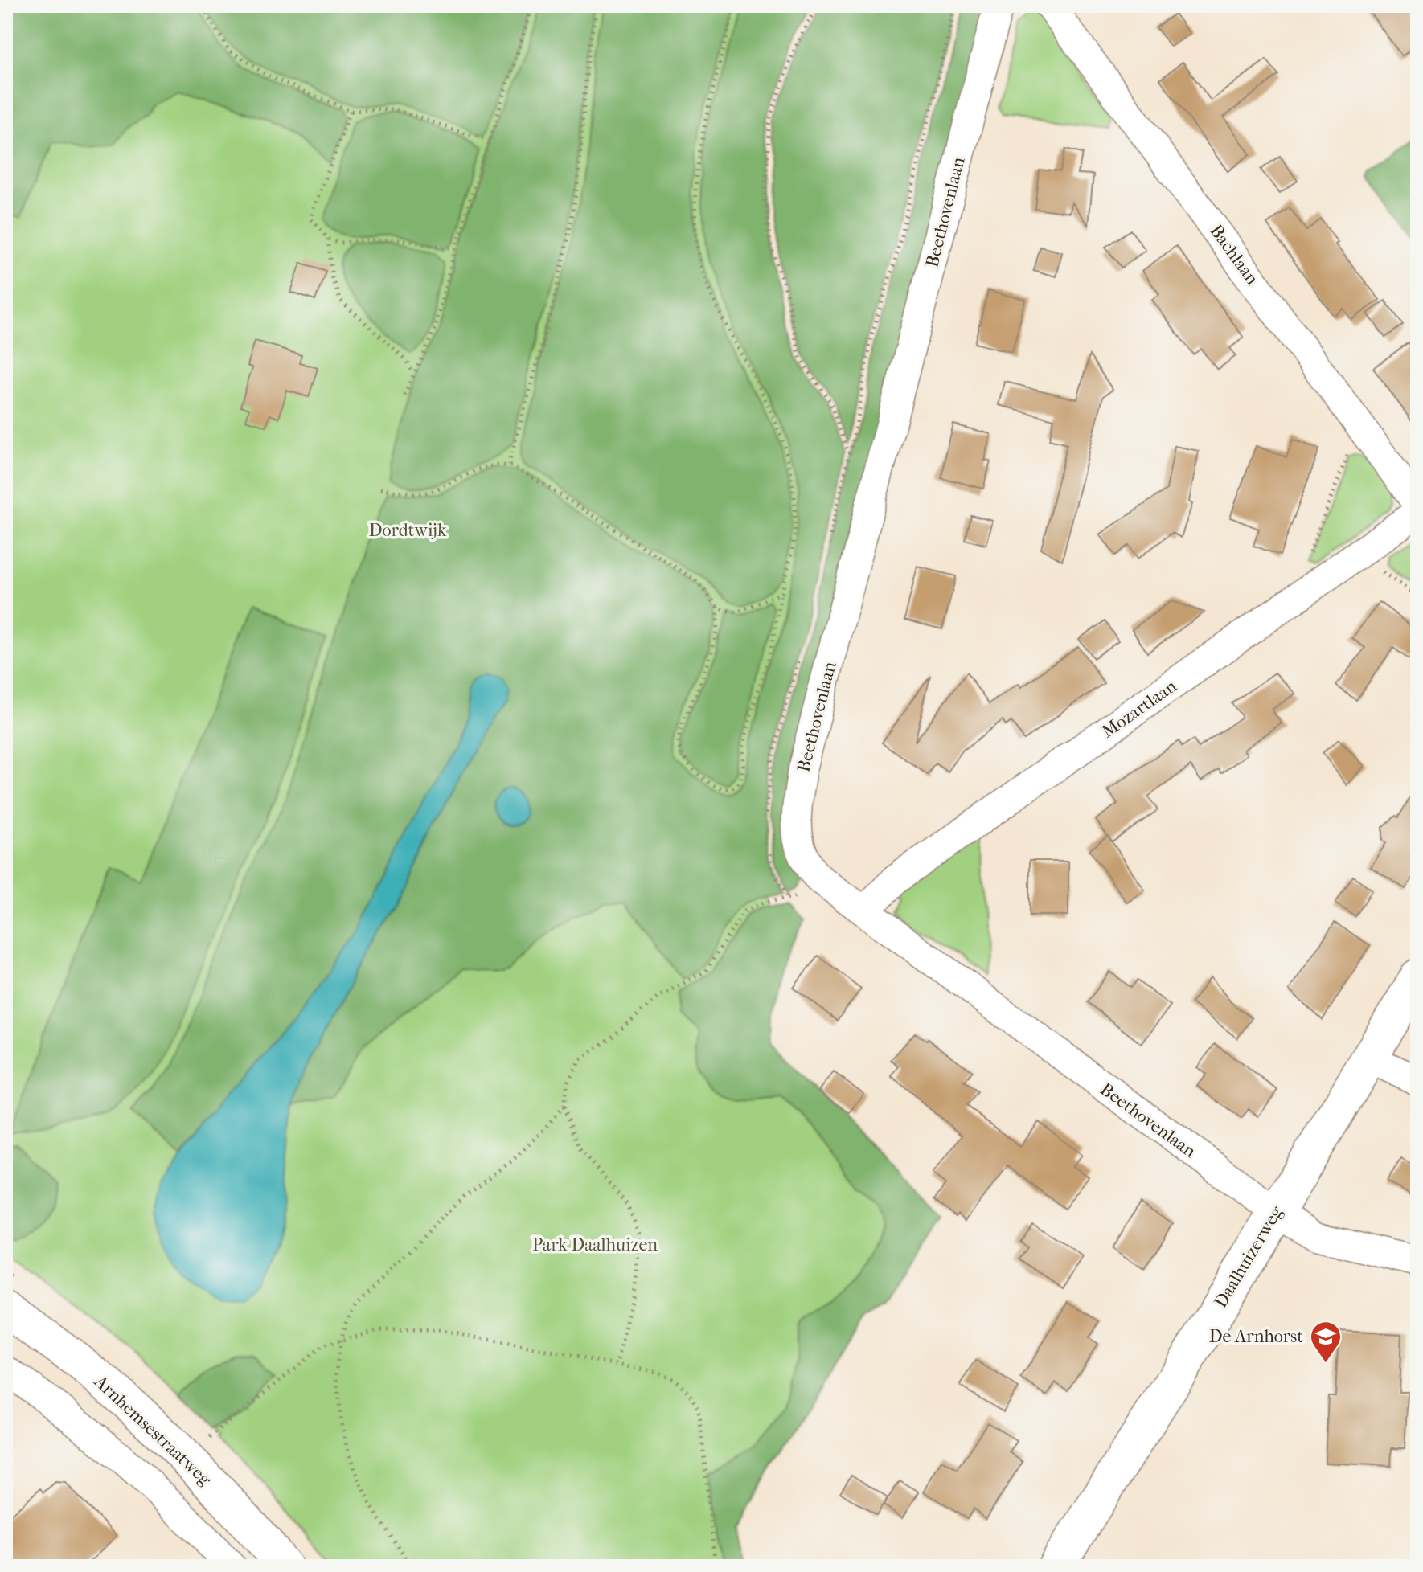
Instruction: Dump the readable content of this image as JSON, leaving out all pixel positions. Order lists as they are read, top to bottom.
{
  "streets": {
    "main road": ["Daalhuizerweg", "Arnhemsestraatweg"],
    "street": ["Beethovenlaan", "Bachlaan", "Mozartlaan"]
  },
  "crossings": [
    ["Beethovenlaan", "Mozartlaan"],
    ["Beethovenlaan", "Daalhuizerweg"]
  ],
  "parks": ["Dordtwijk", "Park Daalhuizen"],
  "places": {
    "school or university": ["De Arnhorst"]
  }
}
